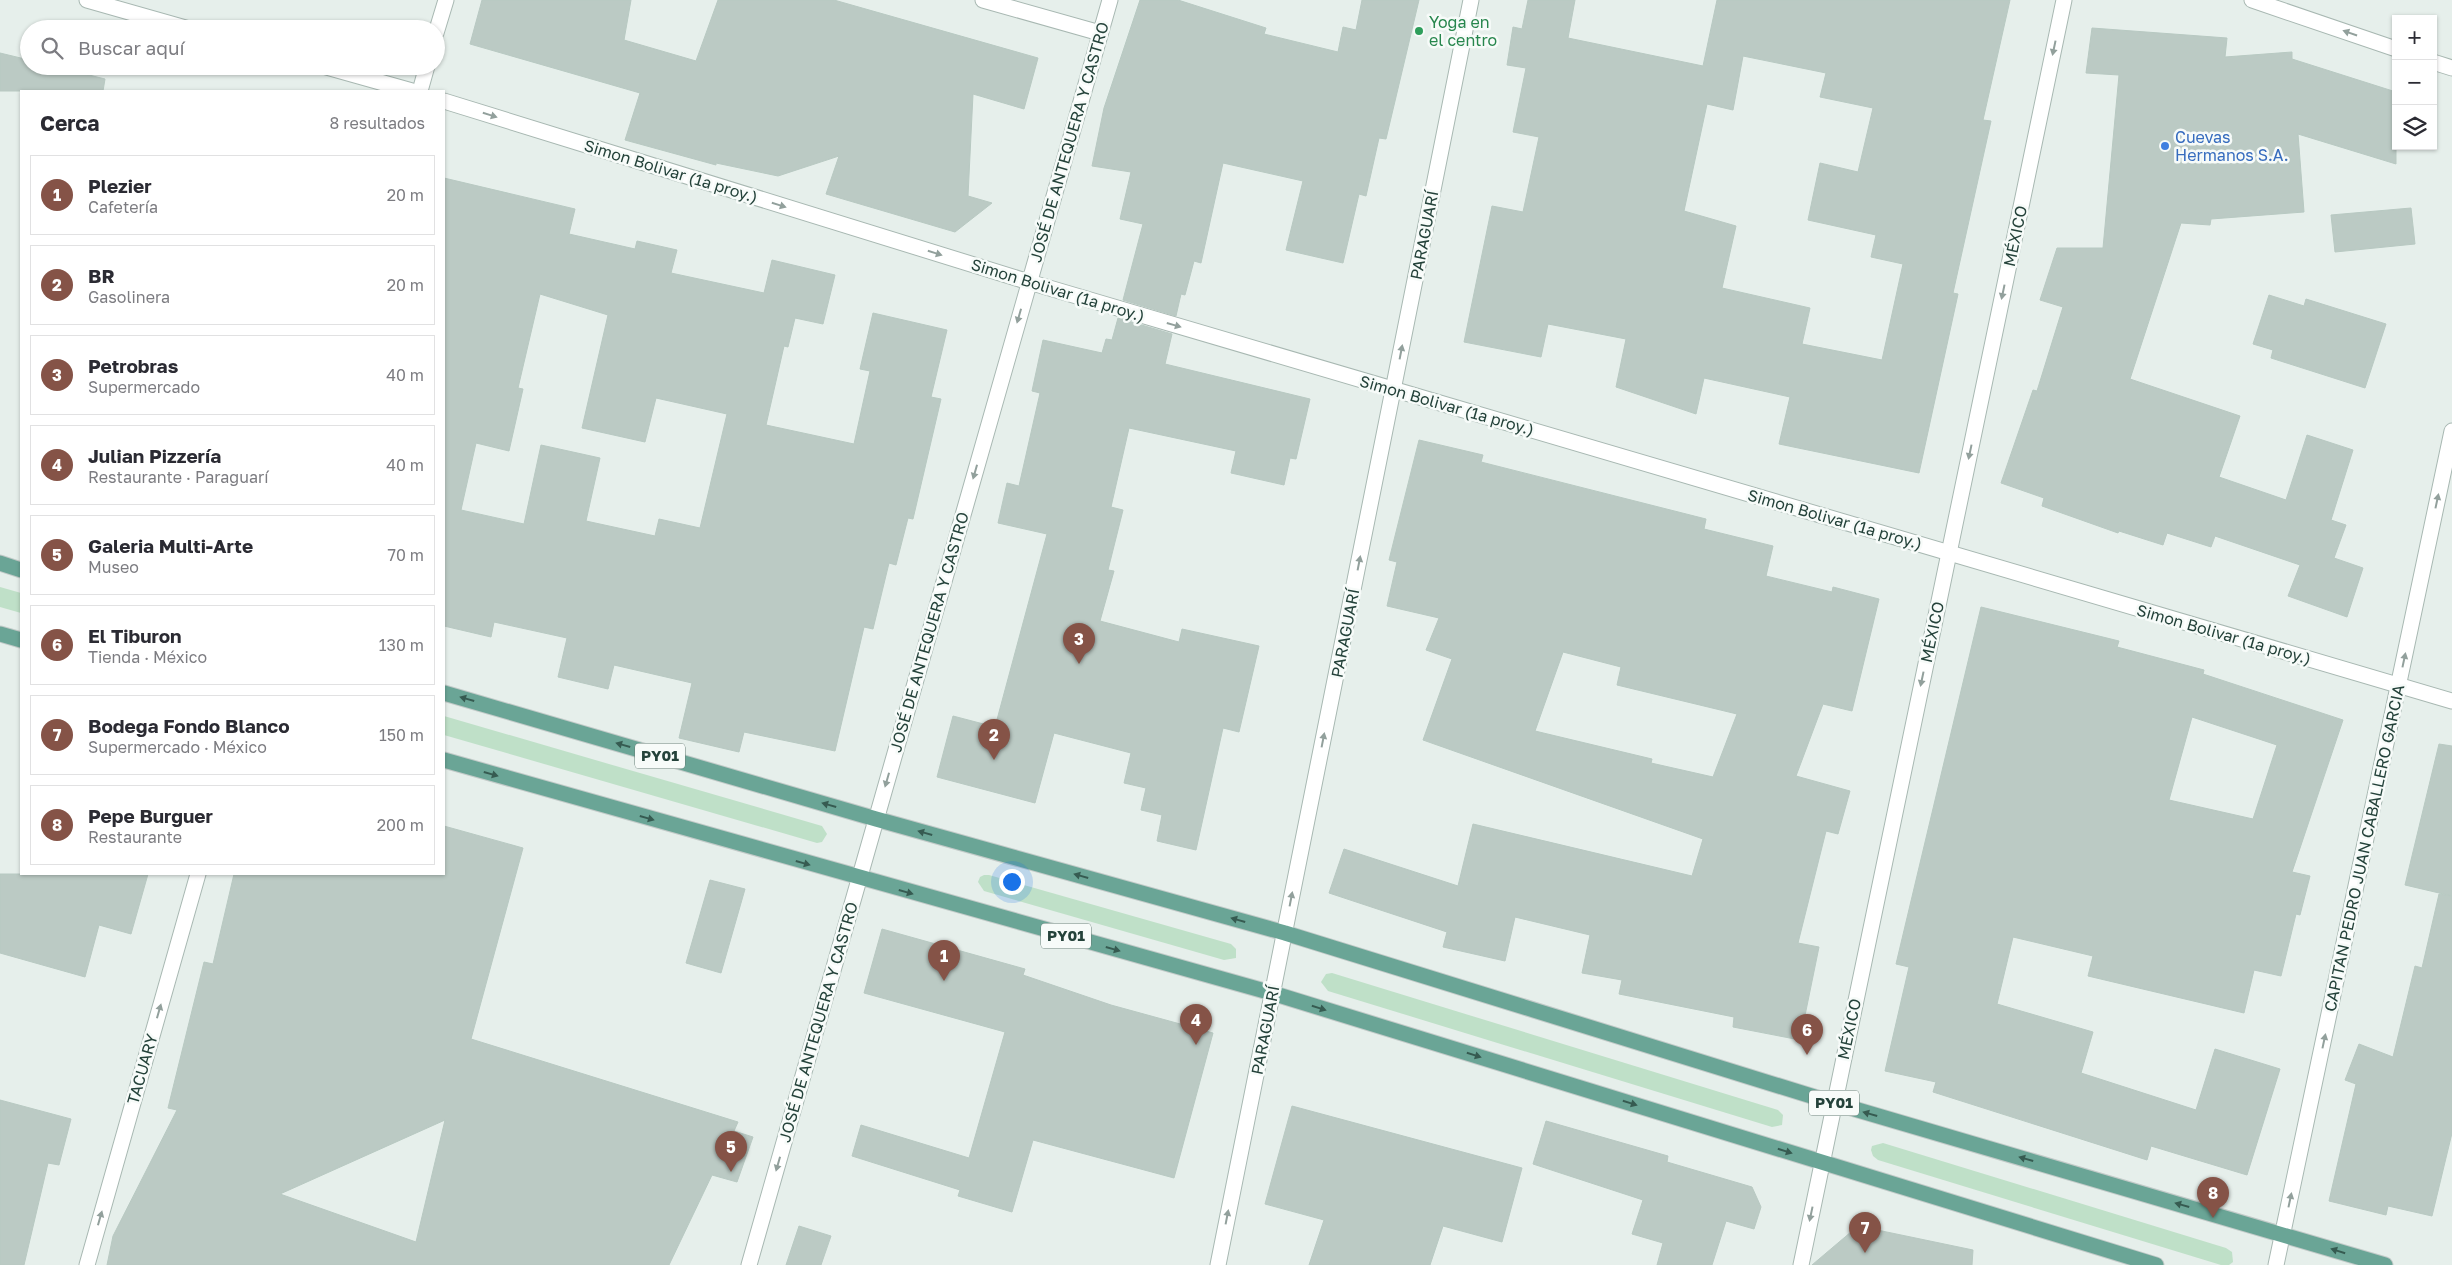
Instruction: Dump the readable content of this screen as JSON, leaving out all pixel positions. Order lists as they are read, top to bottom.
{
  "streets": {
    "main road": ["PY01"],
    "street": [
      "JOSÉ DE ANTEQUERA Y CASTRO",
      "Simon Bolivar (1ª proy.)",
      "PARAGUARÍ",
      "MÉXICO",
      "CAPITAN PEDRO JUAN CABALLERO GARCIA",
      "TACUARY"
    ]
  },
  "crossings": [
    ["JOSÉ DE ANTEQUERA Y CASTRO", "Simon Bolivar (1ª proy.)"],
    ["JOSÉ DE ANTEQUERA Y CASTRO", "PY01"],
    ["Simon Bolivar (1ª proy.)", "PARAGUARÍ"],
    ["Simon Bolivar (1ª proy.)", "MÉXICO"],
    ["Simon Bolivar (1ª proy.)", "CAPITAN PEDRO JUAN CABALLERO GARCIA"],
    ["PARAGUARÍ", "PY01"],
    ["MÉXICO", "PY01"],
    ["PY01", "CAPITAN PEDRO JUAN CABALLERO GARCIA"]
  ],
  "one_way": [
    "JOSÉ DE ANTEQUERA Y CASTRO",
    "Simon Bolivar (1ª proy.)",
    "PARAGUARÍ",
    "MÉXICO",
    "CAPITAN PEDRO JUAN CABALLERO GARCIA",
    "TACUARY"
  ],
  "places": ["Yoga en el centro", "Cuevas Hermanos S.A."],
  "page": {
    "map_buttons": ["+", "−"],
    "search": "Buscar aquí",
    "heading": ["Cerca", "8 resultados"],
    "list": [
      {
        "mark": "1",
        "name": "Plezier",
        "note": "Cafetería",
        "value": "20 m"
      },
      {
        "mark": "2",
        "name": "BR",
        "note": "Gasolinera",
        "value": "20 m"
      },
      {
        "mark": "3",
        "name": "Petrobras",
        "note": "Supermercado",
        "value": "40 m"
      },
      {
        "mark": "4",
        "name": "Julian Pizzería",
        "note": "Restaurante · Paraguarí",
        "value": "40 m"
      },
      {
        "mark": "5",
        "name": "Galeria Multi-Arte",
        "note": "Museo",
        "value": "70 m"
      },
      {
        "mark": "6",
        "name": "El Tiburon",
        "note": "Tienda · México",
        "value": "130 m"
      },
      {
        "mark": "7",
        "name": "Bodega Fondo Blanco",
        "note": "Supermercado · México",
        "value": "150 m"
      },
      {
        "mark": "8",
        "name": "Pepe Burguer",
        "note": "Restaurante",
        "value": "200 m"
      }
    ],
    "pins": [
      "3",
      "2",
      "1",
      "4",
      "6",
      "5",
      "8",
      "7"
    ]
  }
}
